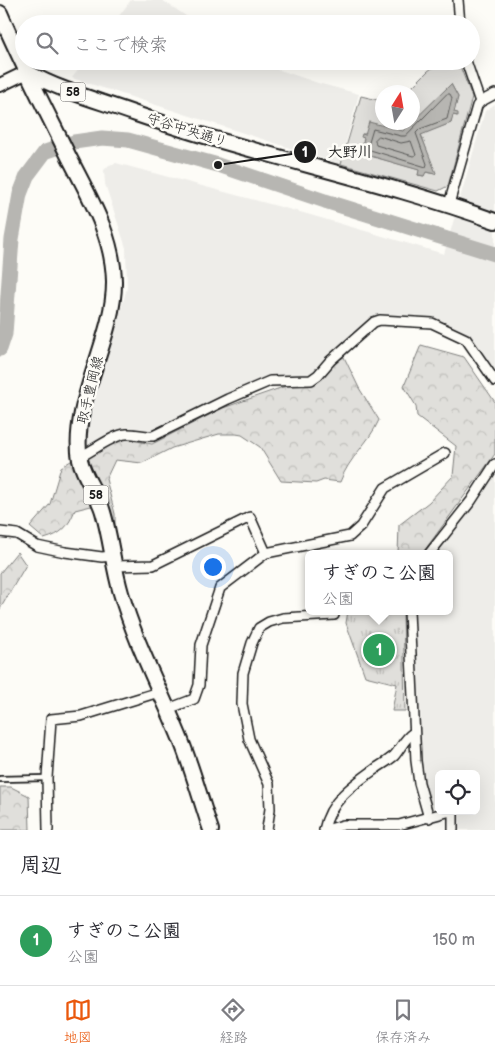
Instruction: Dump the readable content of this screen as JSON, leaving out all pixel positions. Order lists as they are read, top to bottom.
{
  "streets": {
    "main road": ["58", "守谷中央通り", "取手豊岡線"]
  },
  "crossings": [
    ["守谷中央通り", "取手豊岡線"]
  ],
  "places": ["大野川"],
  "north": "top",
  "page": {
    "search": "ここで検索",
    "popup": ["すぎのこ公園", "公園"],
    "pins": "1",
    "heading": "周辺",
    "list": [
      {
        "mark": "1",
        "name": "すぎのこ公園",
        "note": "公園",
        "value": "150 m"
      }
    ],
    "nav": ["地図", "経路", "保存済み"]
  }
}
